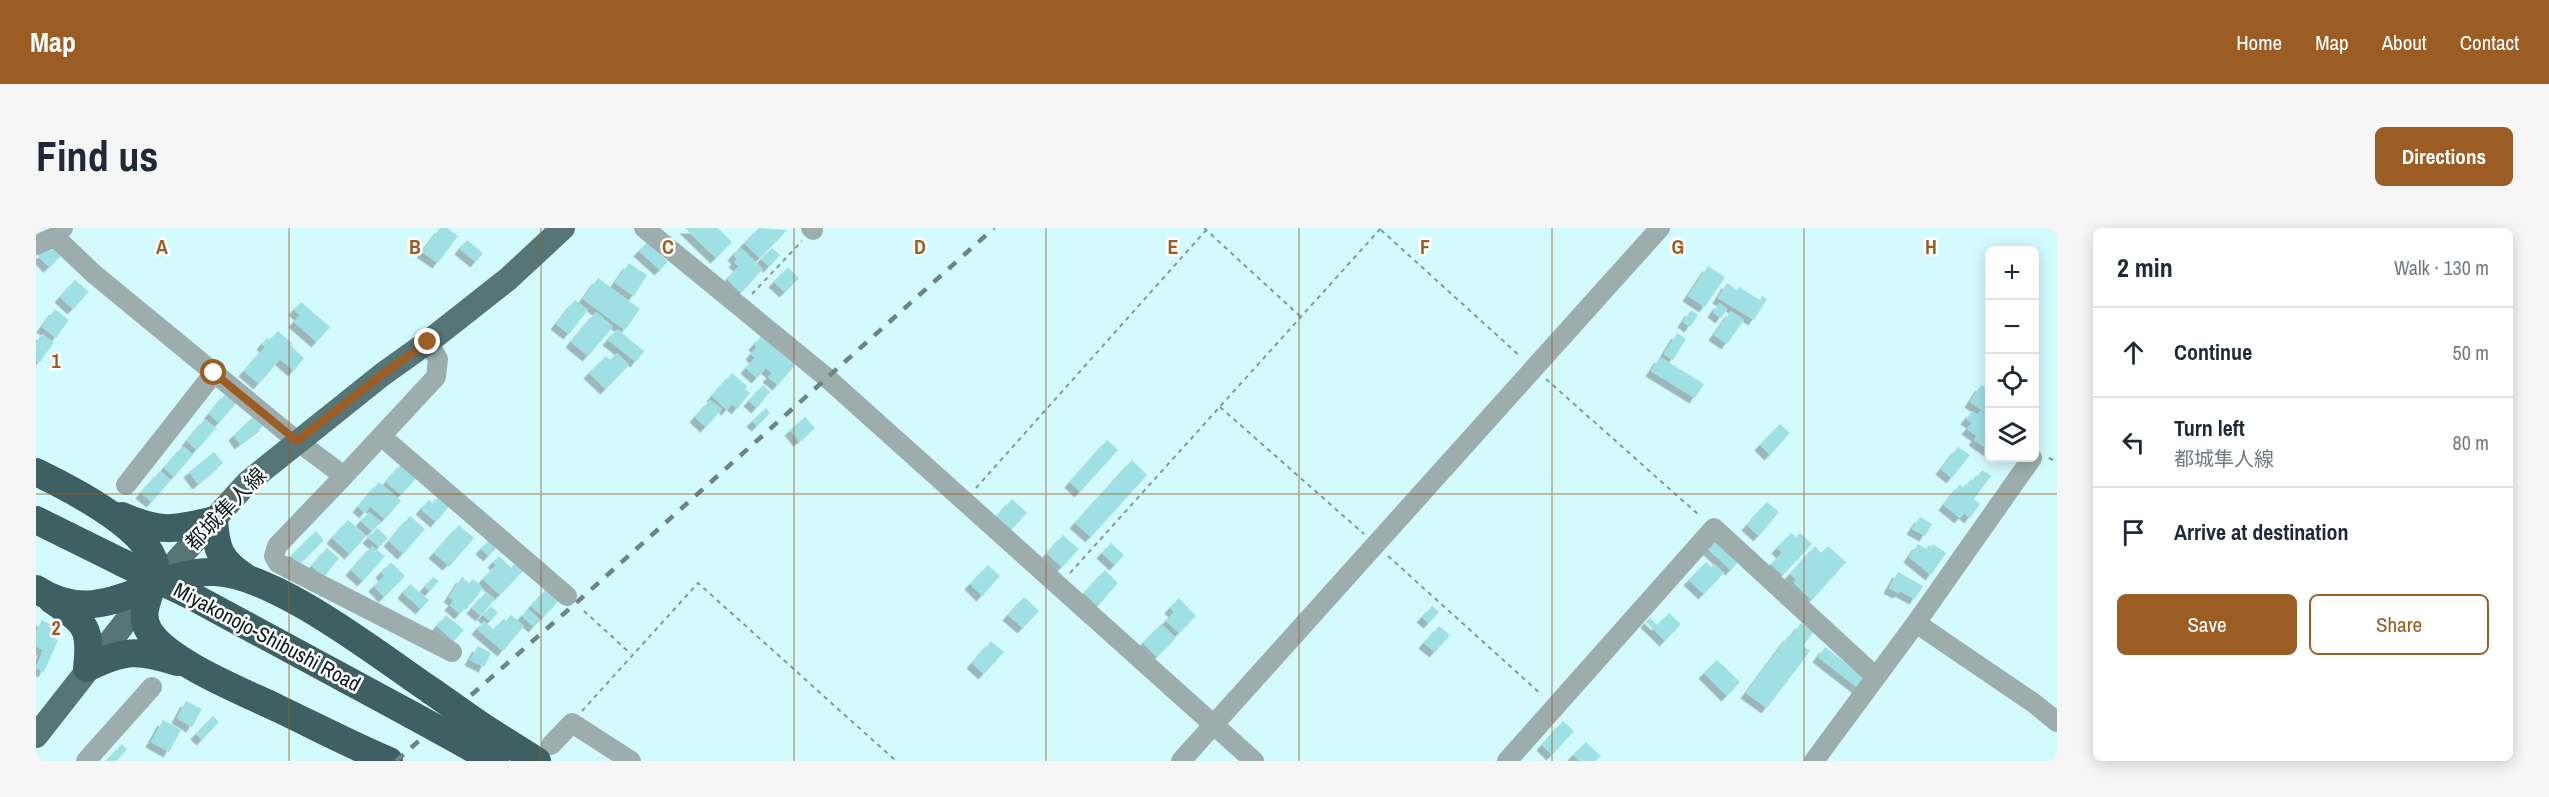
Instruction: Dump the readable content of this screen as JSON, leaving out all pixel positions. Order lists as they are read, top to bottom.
{
  "streets": {
    "highway": ["Miyakonojo-Shibushi Road"],
    "main road": ["都城隼人線"]
  },
  "page": {
    "header": "Map",
    "nav": [
      "Home",
      "Map",
      "About",
      "Contact"
    ],
    "buttons": [
      "Directions",
      ["Save", "Share"]
    ],
    "title": "Find us",
    "heading": ["2 min", "Walk · 130 m"],
    "map_buttons": ["+", "−"],
    "list": [
      ["Continue", "50 m"],
      ["Turn left", "都城隼人線", "80 m"],
      "Arrive at destination"
    ]
  },
  "grid": {
    "columns": [
      "A",
      "B",
      "C",
      "D",
      "E",
      "F",
      "G",
      "H"
    ],
    "rows": ["1", "2"]
  }
}
